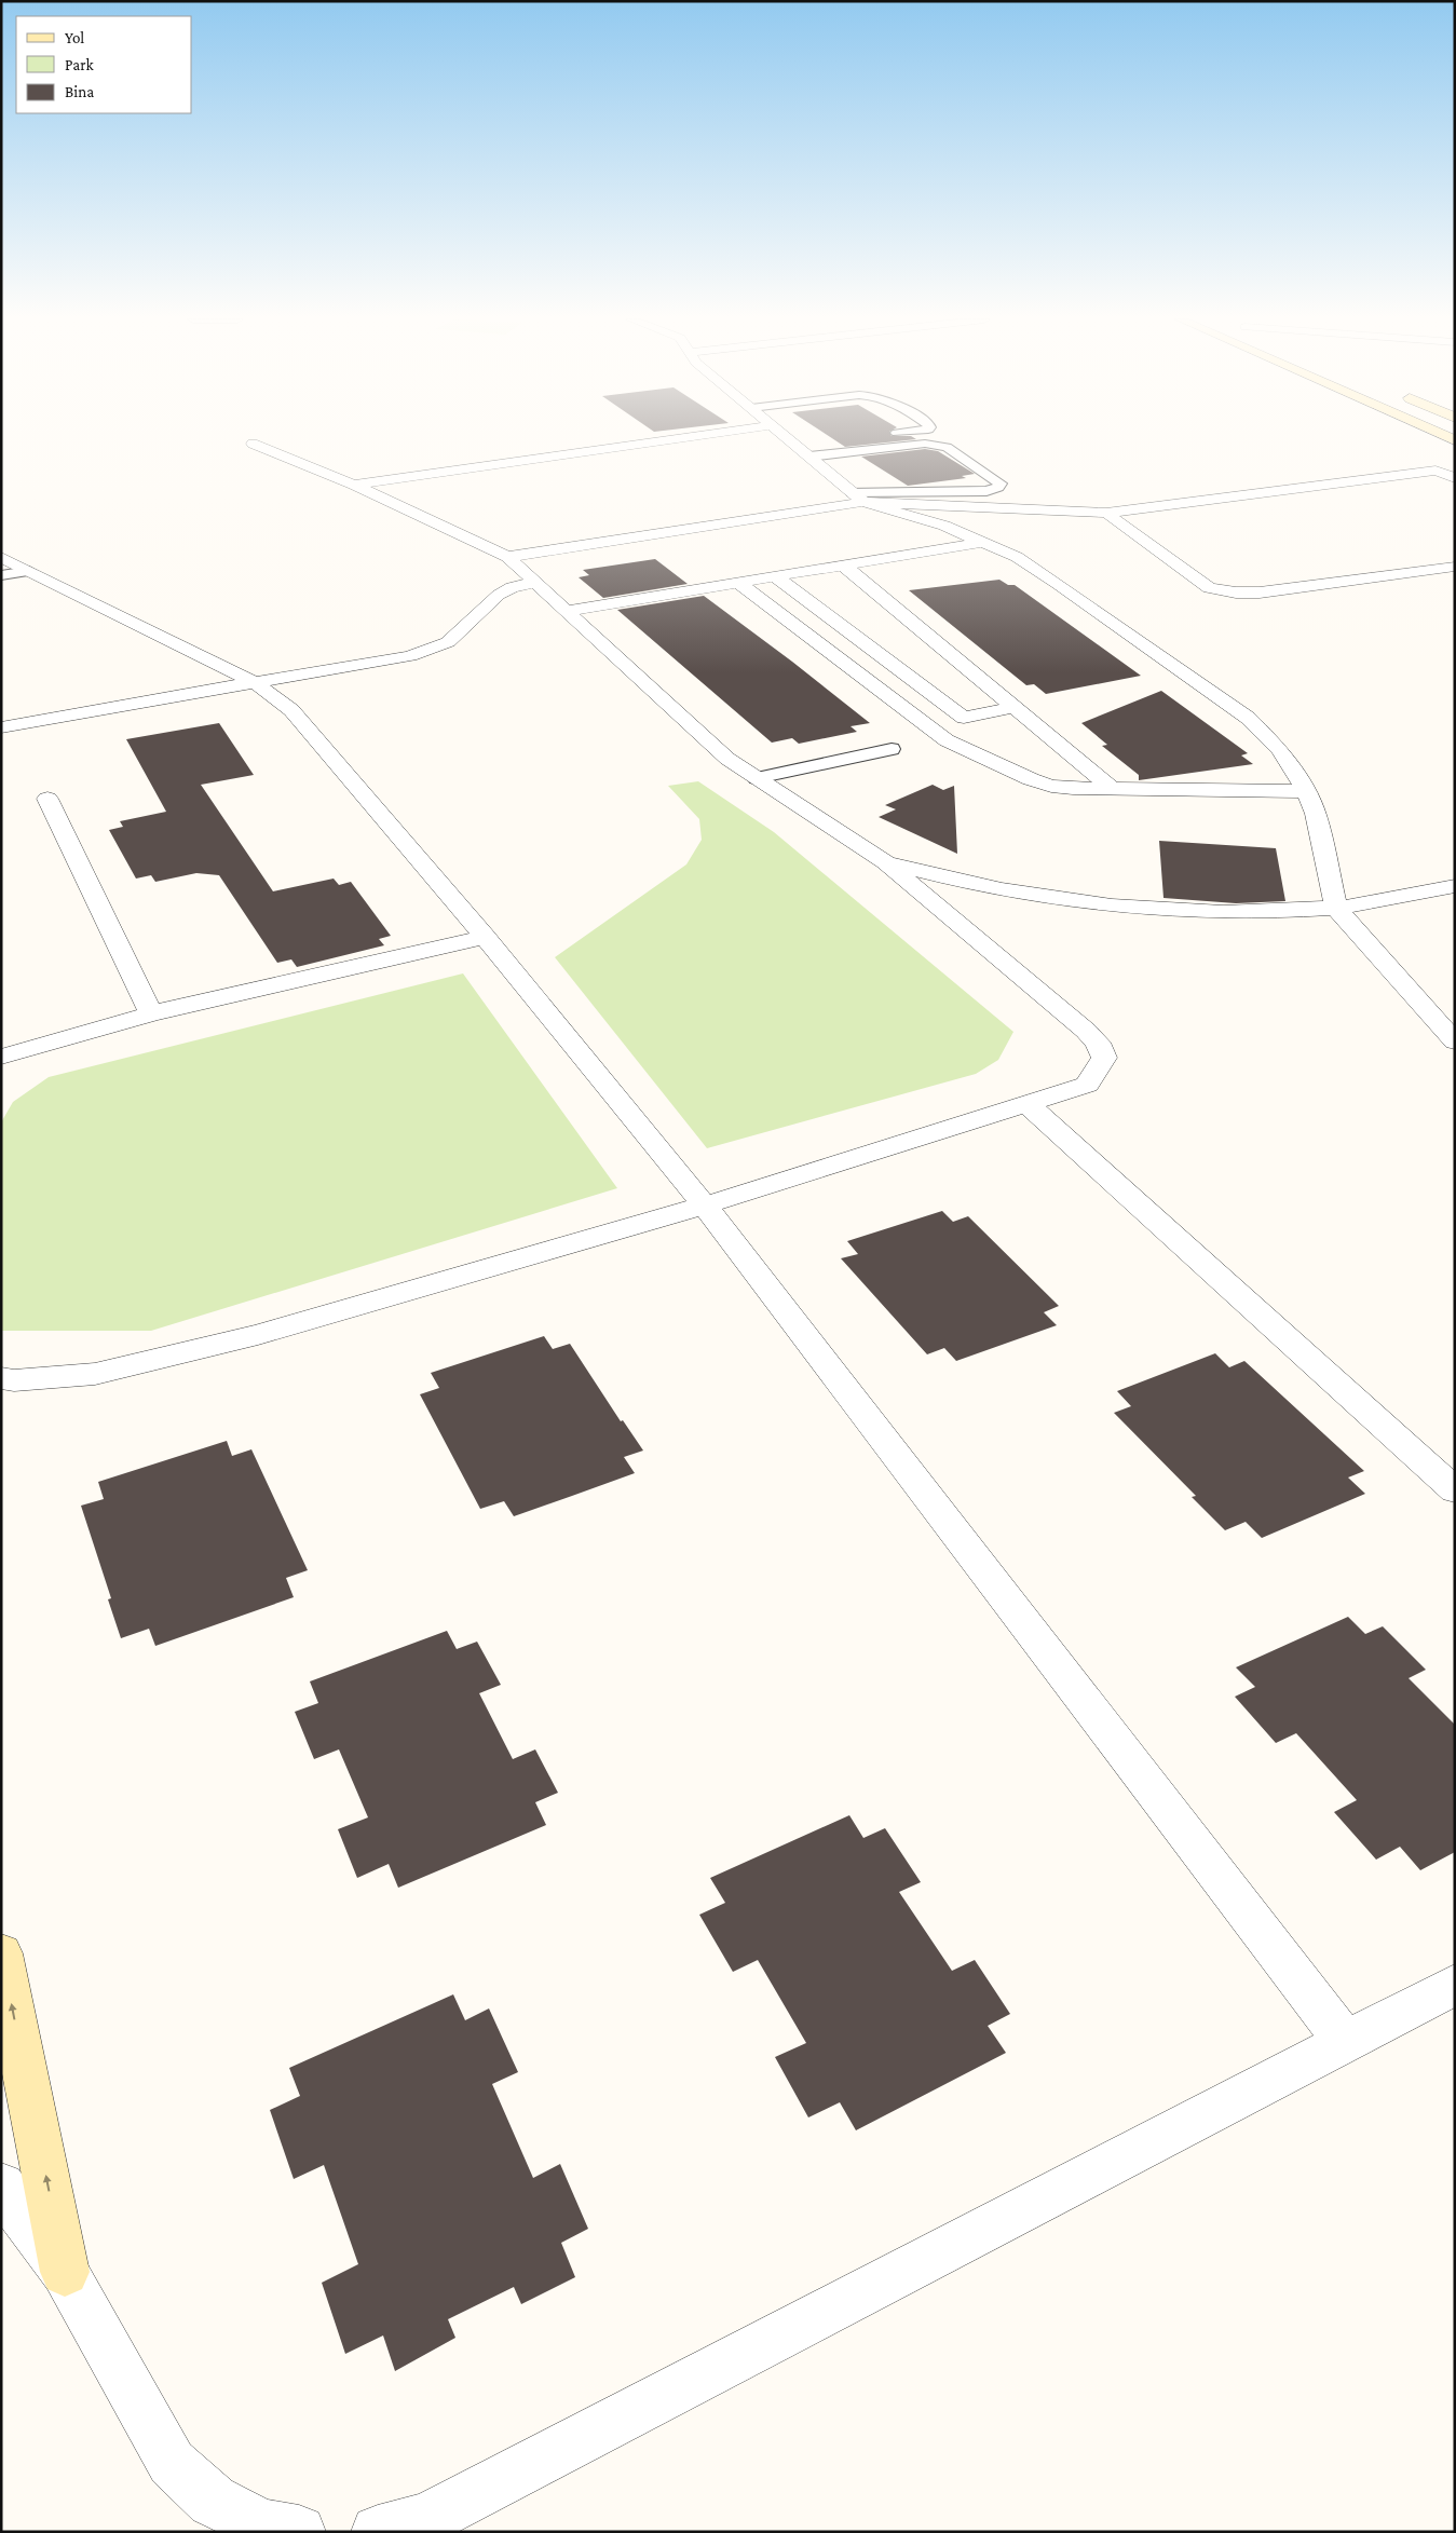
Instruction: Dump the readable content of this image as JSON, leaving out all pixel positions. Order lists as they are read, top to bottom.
{
  "legend": ["Yol", "Park", "Bina"]
}
